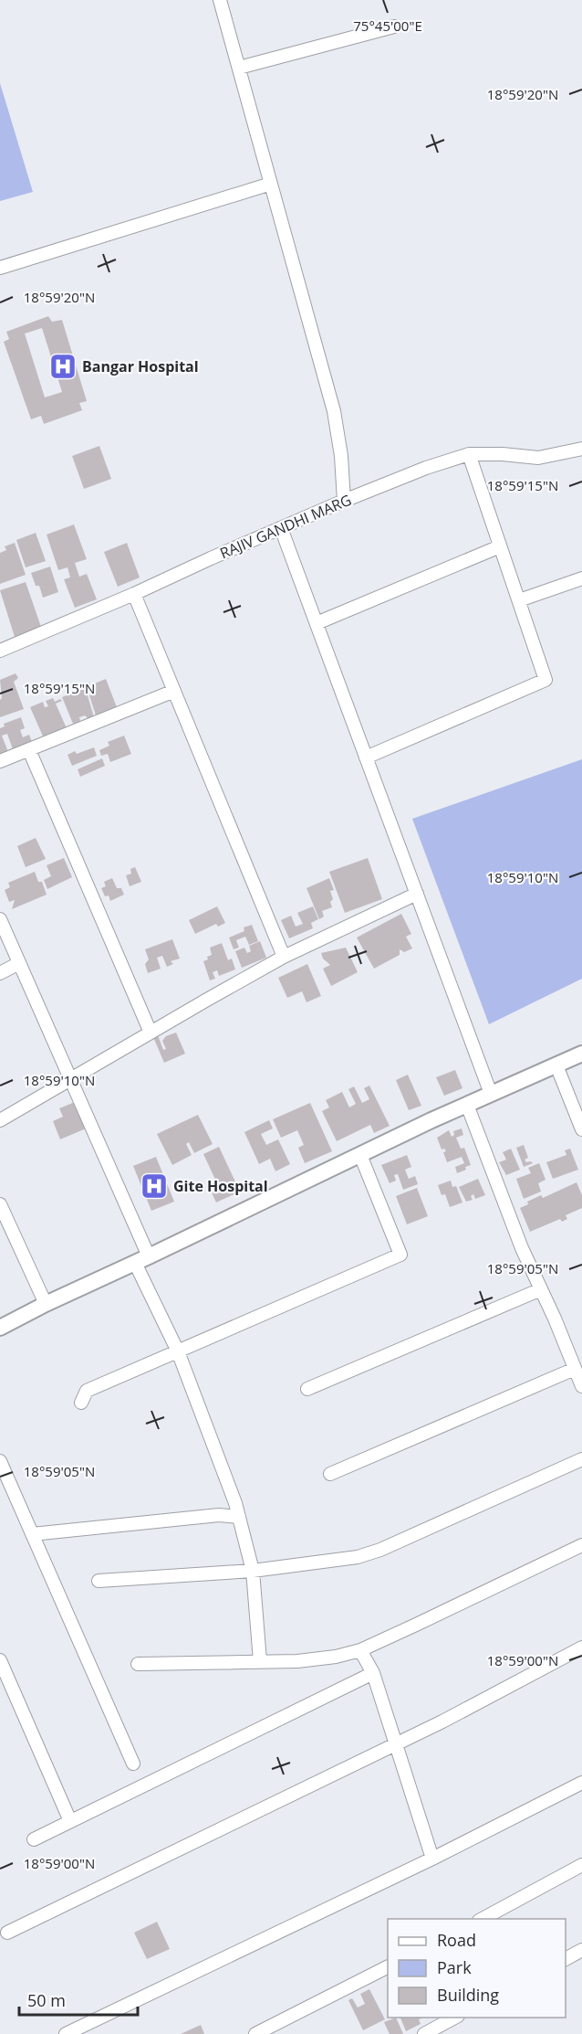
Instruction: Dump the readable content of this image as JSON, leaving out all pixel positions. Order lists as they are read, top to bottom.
{
  "streets": {
    "street": ["RAJIV GANDHI MARG"]
  },
  "places": {
    "hospital": ["Bangar Hospital", "Gite Hospital"]
  },
  "legend": ["Road", "Park", "Building"],
  "scale_bar": "50 m",
  "coordinates": [
    "75°45'00\"E",
    "18°59'20\"N",
    "18°59'15\"N",
    "18°59'10\"N",
    "18°59'05\"N",
    "18°59'00\"N"
  ]
}
